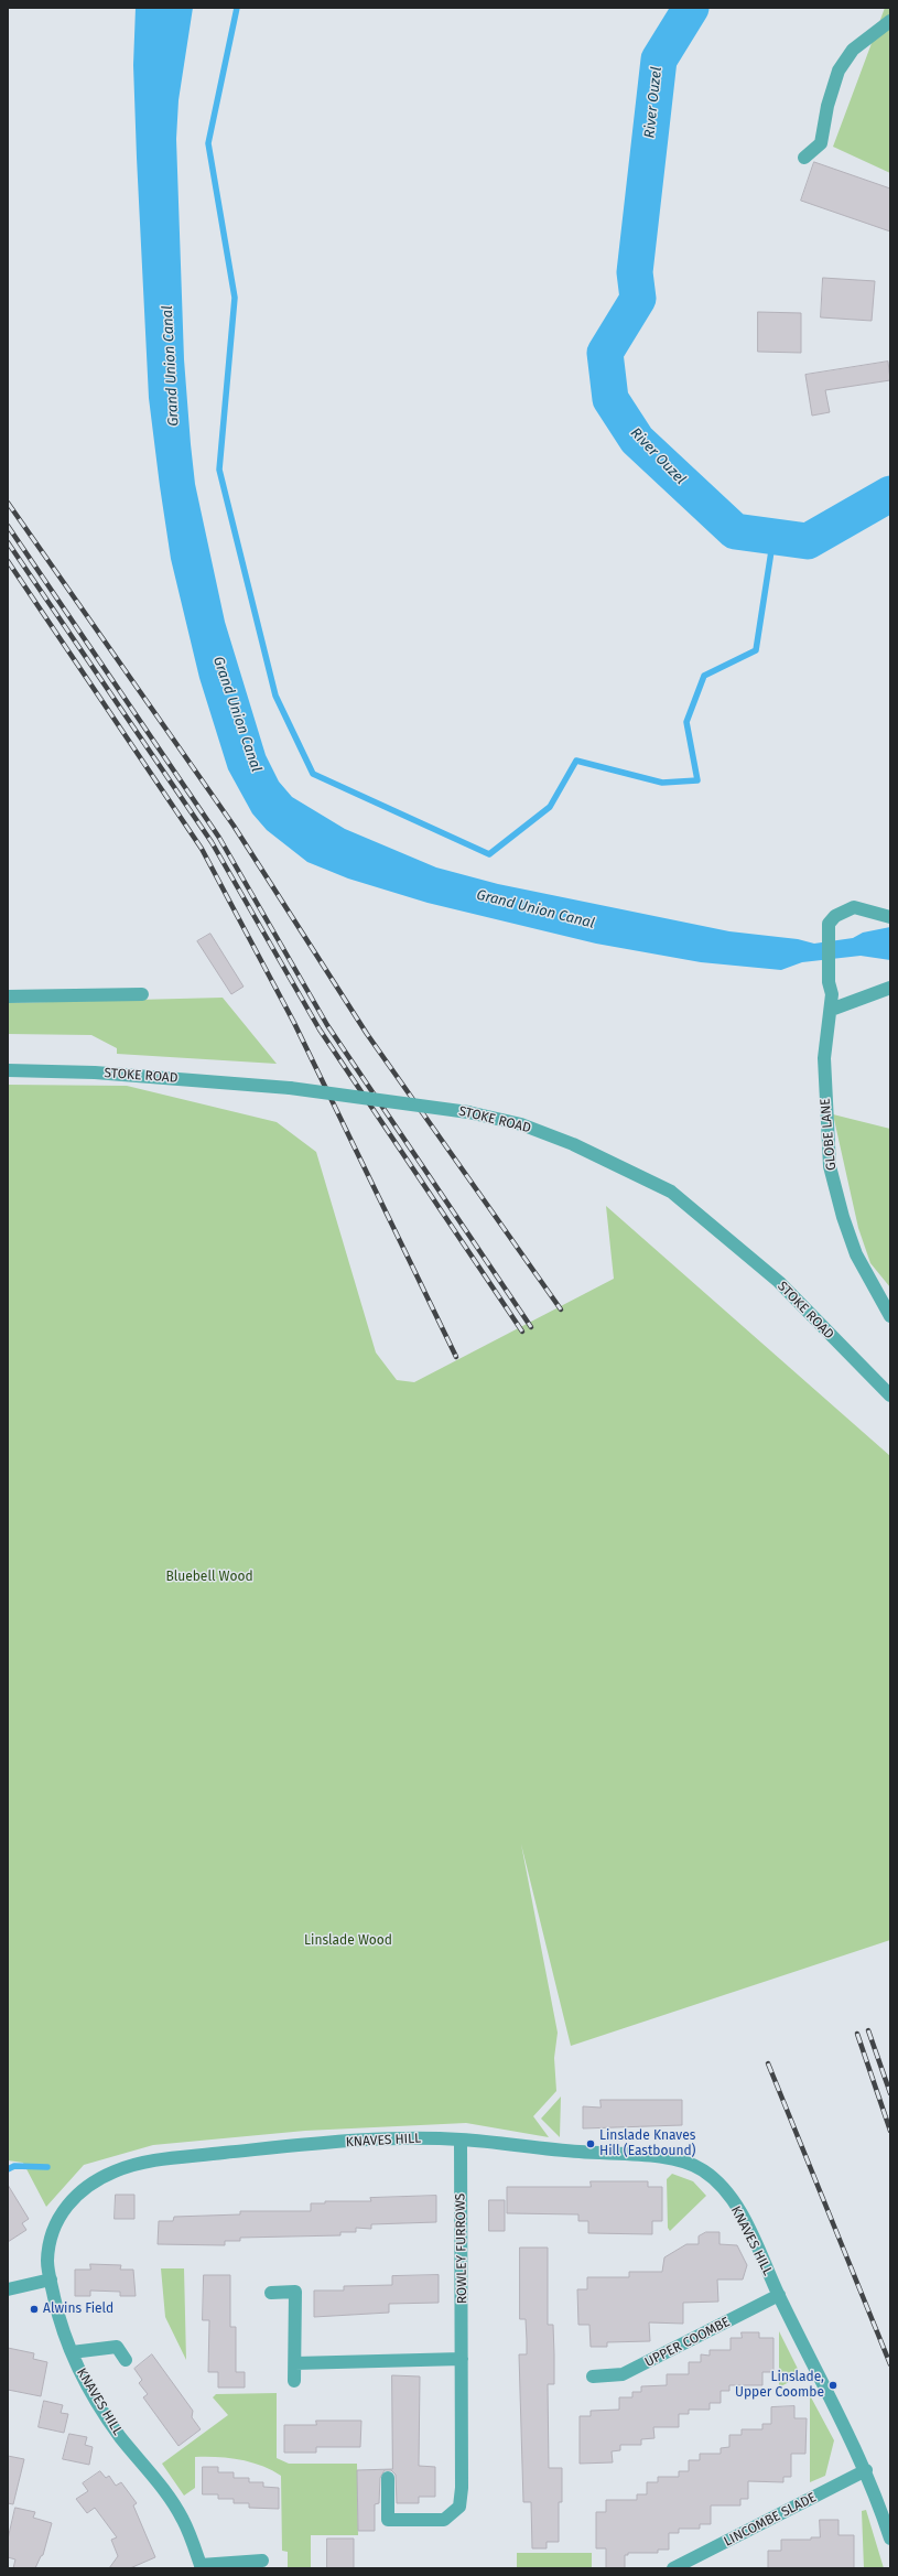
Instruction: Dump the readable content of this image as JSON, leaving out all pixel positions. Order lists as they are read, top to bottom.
{
  "streets": {
    "street": [
      "STOKE ROAD",
      "GLOBE LANE",
      "KNAVES HILL",
      "ROWLEY FURROWS",
      "UPPER COOMBE",
      "LINCOMBE SLADE"
    ]
  },
  "crossings": [
    ["KNAVES HILL", "ROWLEY FURROWS"],
    ["KNAVES HILL", "UPPER COOMBE"],
    ["KNAVES HILL", "LINCOMBE SLADE"]
  ],
  "water": ["River Ouzel", "Grand Union Canal"],
  "parks": ["Bluebell Wood", "Linslade Wood"],
  "places": ["Linslade Knaves Hill (Eastbound)", "Alwins Field", "Linslade, Upper Coombe"]
}
